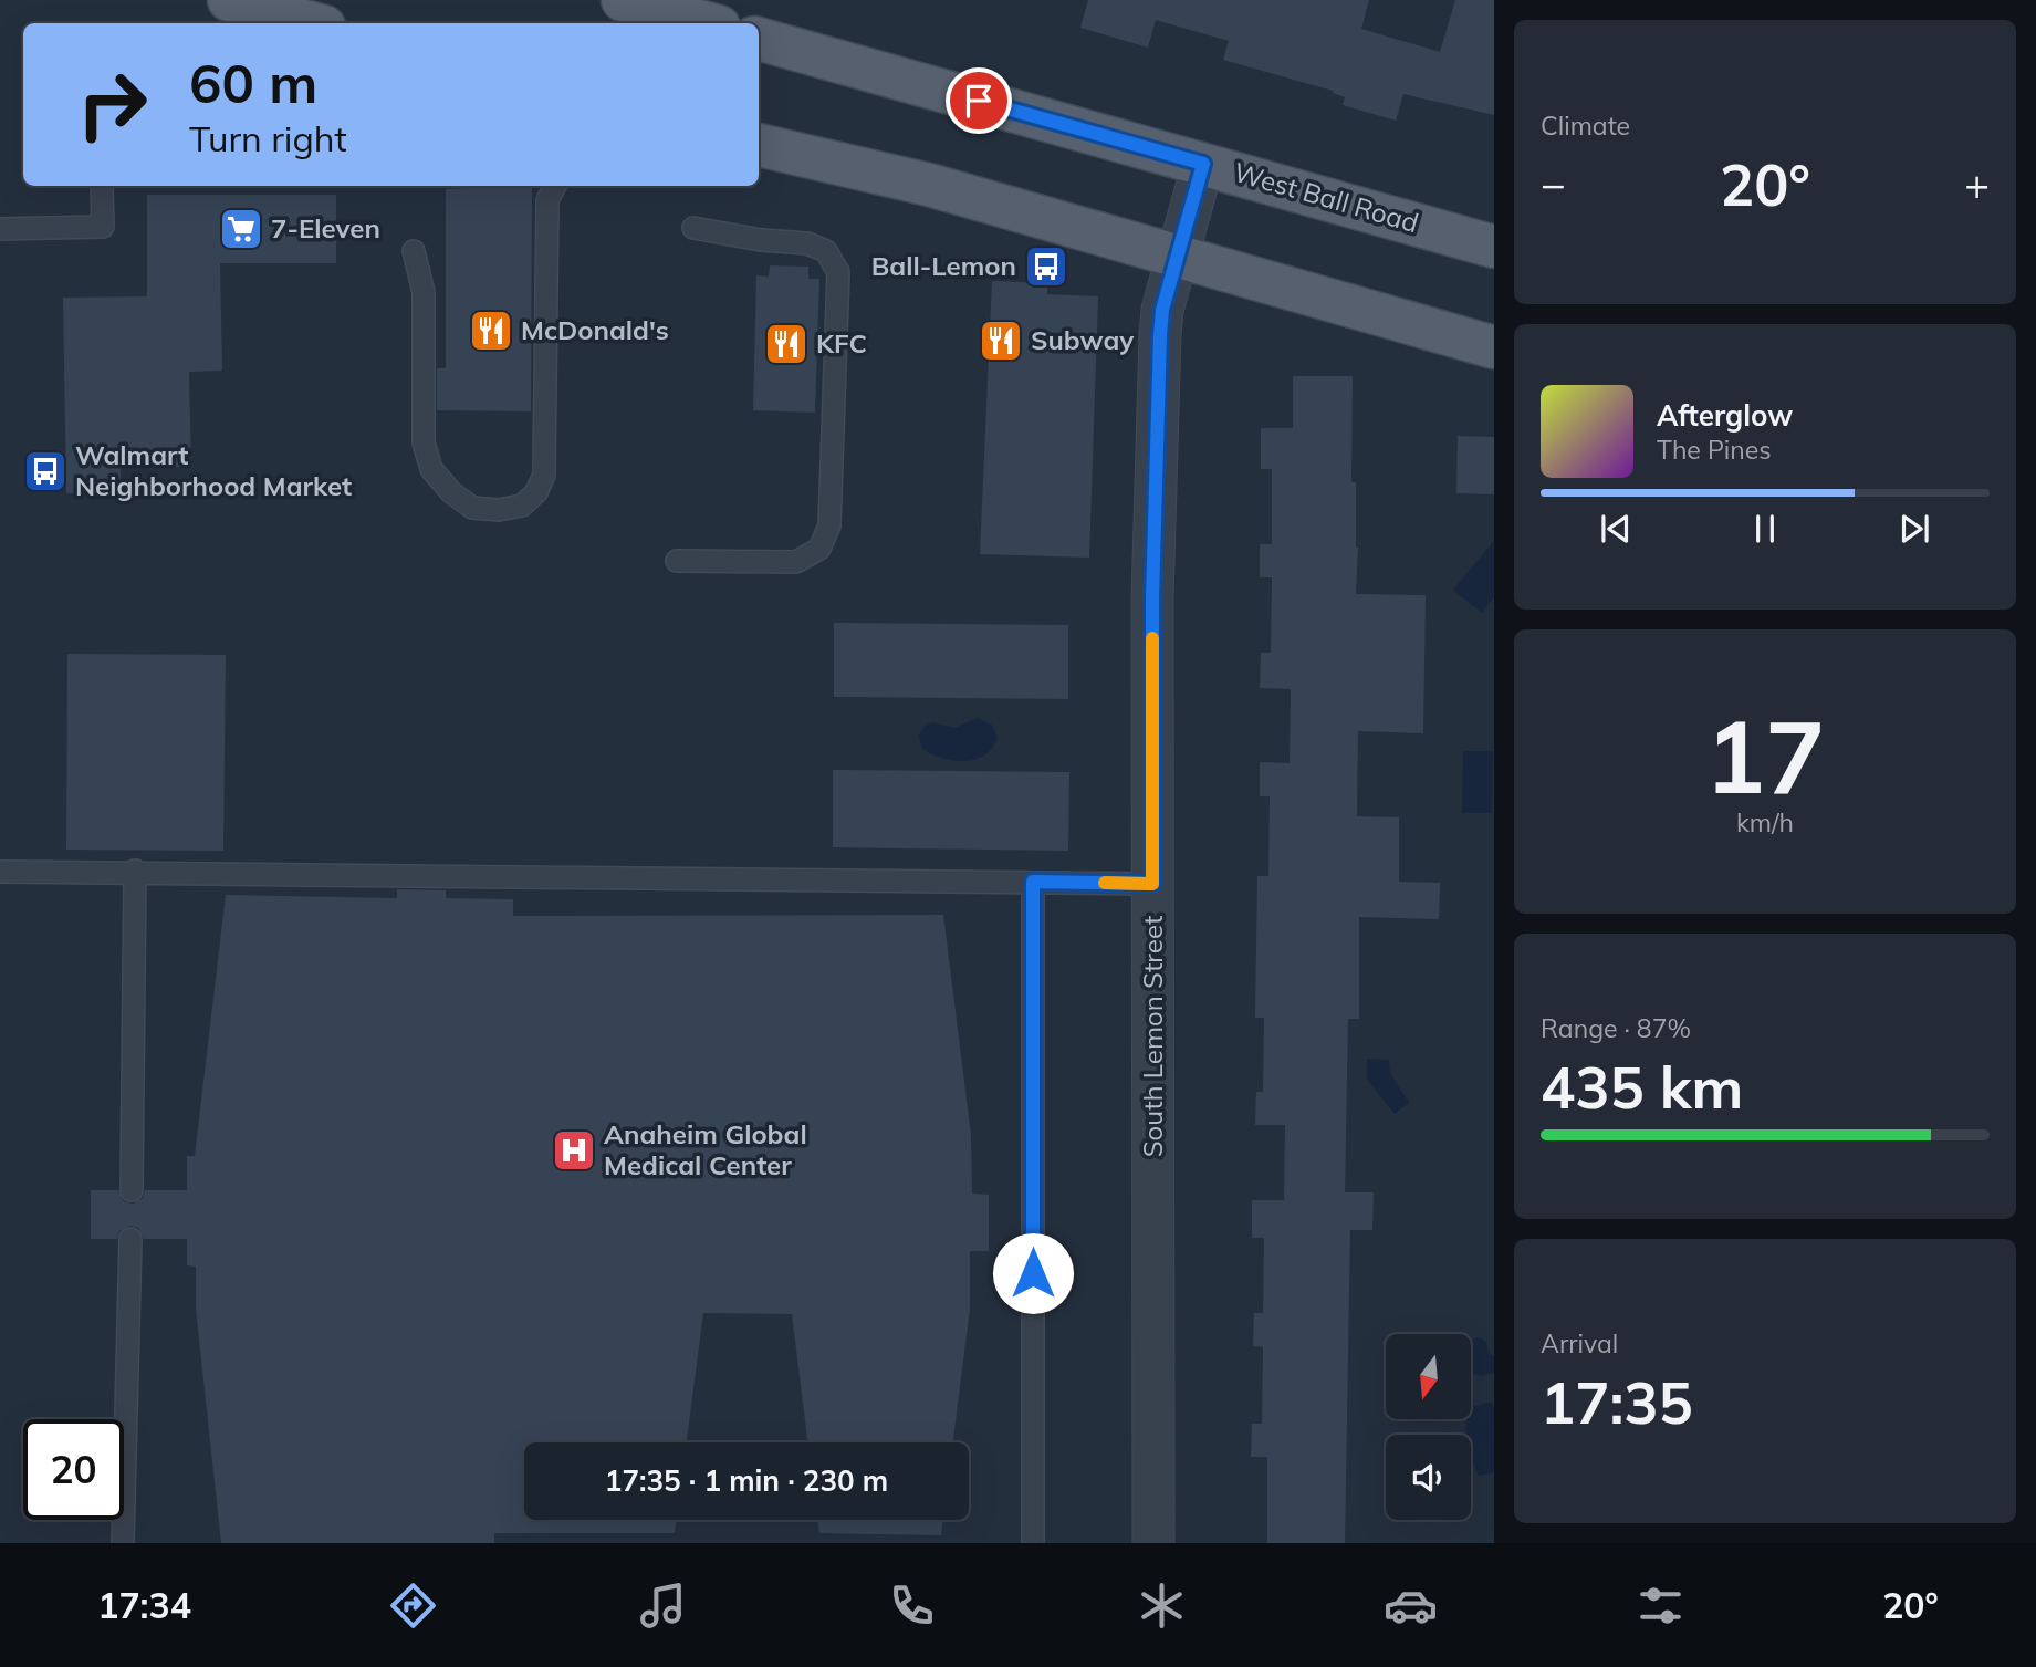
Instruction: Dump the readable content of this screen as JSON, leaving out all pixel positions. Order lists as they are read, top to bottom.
{
  "streets": {
    "main road": ["West Ball Road"],
    "street": ["South Lemon Street"]
  },
  "crossings": [
    ["West Ball Road", "South Lemon Street"]
  ],
  "places": {
    "supermarket": ["7-Eleven"],
    "bus stop": ["Ball-Lemon", "Walmart Neighborhood Market"],
    "restaurant": ["McDonald's", "Subway", "KFC"],
    "hospital": ["Anaheim Global Medical Center"]
  },
  "north": "bottom",
  "page": {
    "tile": [
      "Climate",
      ["17", "km/h"],
      ["Range · 87%", "435 km"],
      ["Arrival", "17:35"]
    ],
    "turn": ["60 m", "Turn right"],
    "heat": ["−", "20°", "+"],
    "song": ["Afterglow", "The Pines"],
    "limit": "20",
    "trip": "17:35 · 1 min · 230 m",
    "tabs": ["17:34", "20°"]
  }
}
